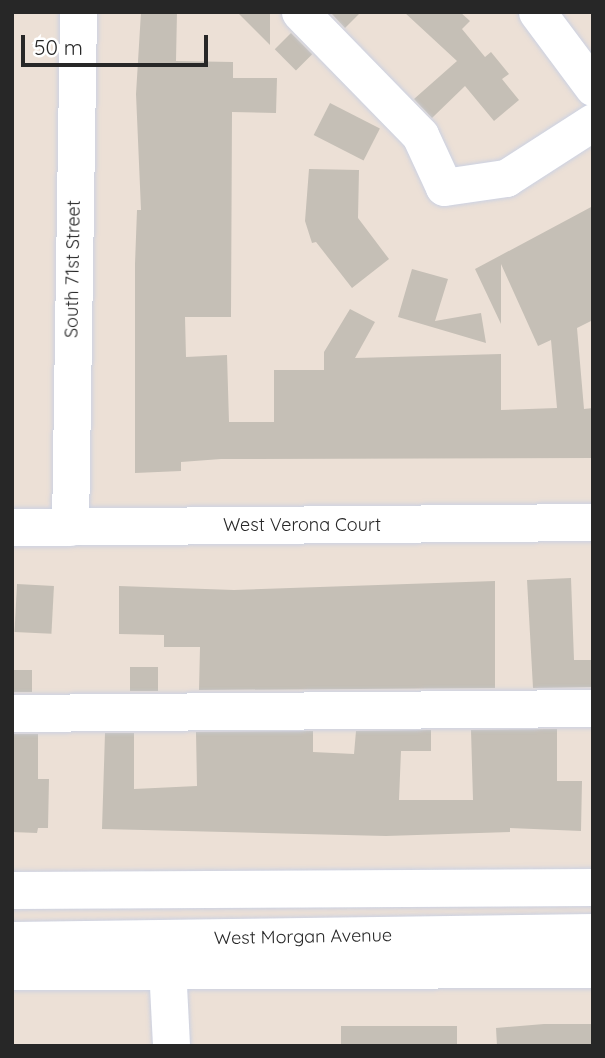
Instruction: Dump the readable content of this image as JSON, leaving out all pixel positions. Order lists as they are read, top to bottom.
{
  "streets": {
    "street": ["South 71st Street", "West Verona Court", "West Morgan Avenue"]
  },
  "crossings": [
    ["South 71st Street", "West Verona Court"]
  ],
  "scale_bar": "50 m"
}
